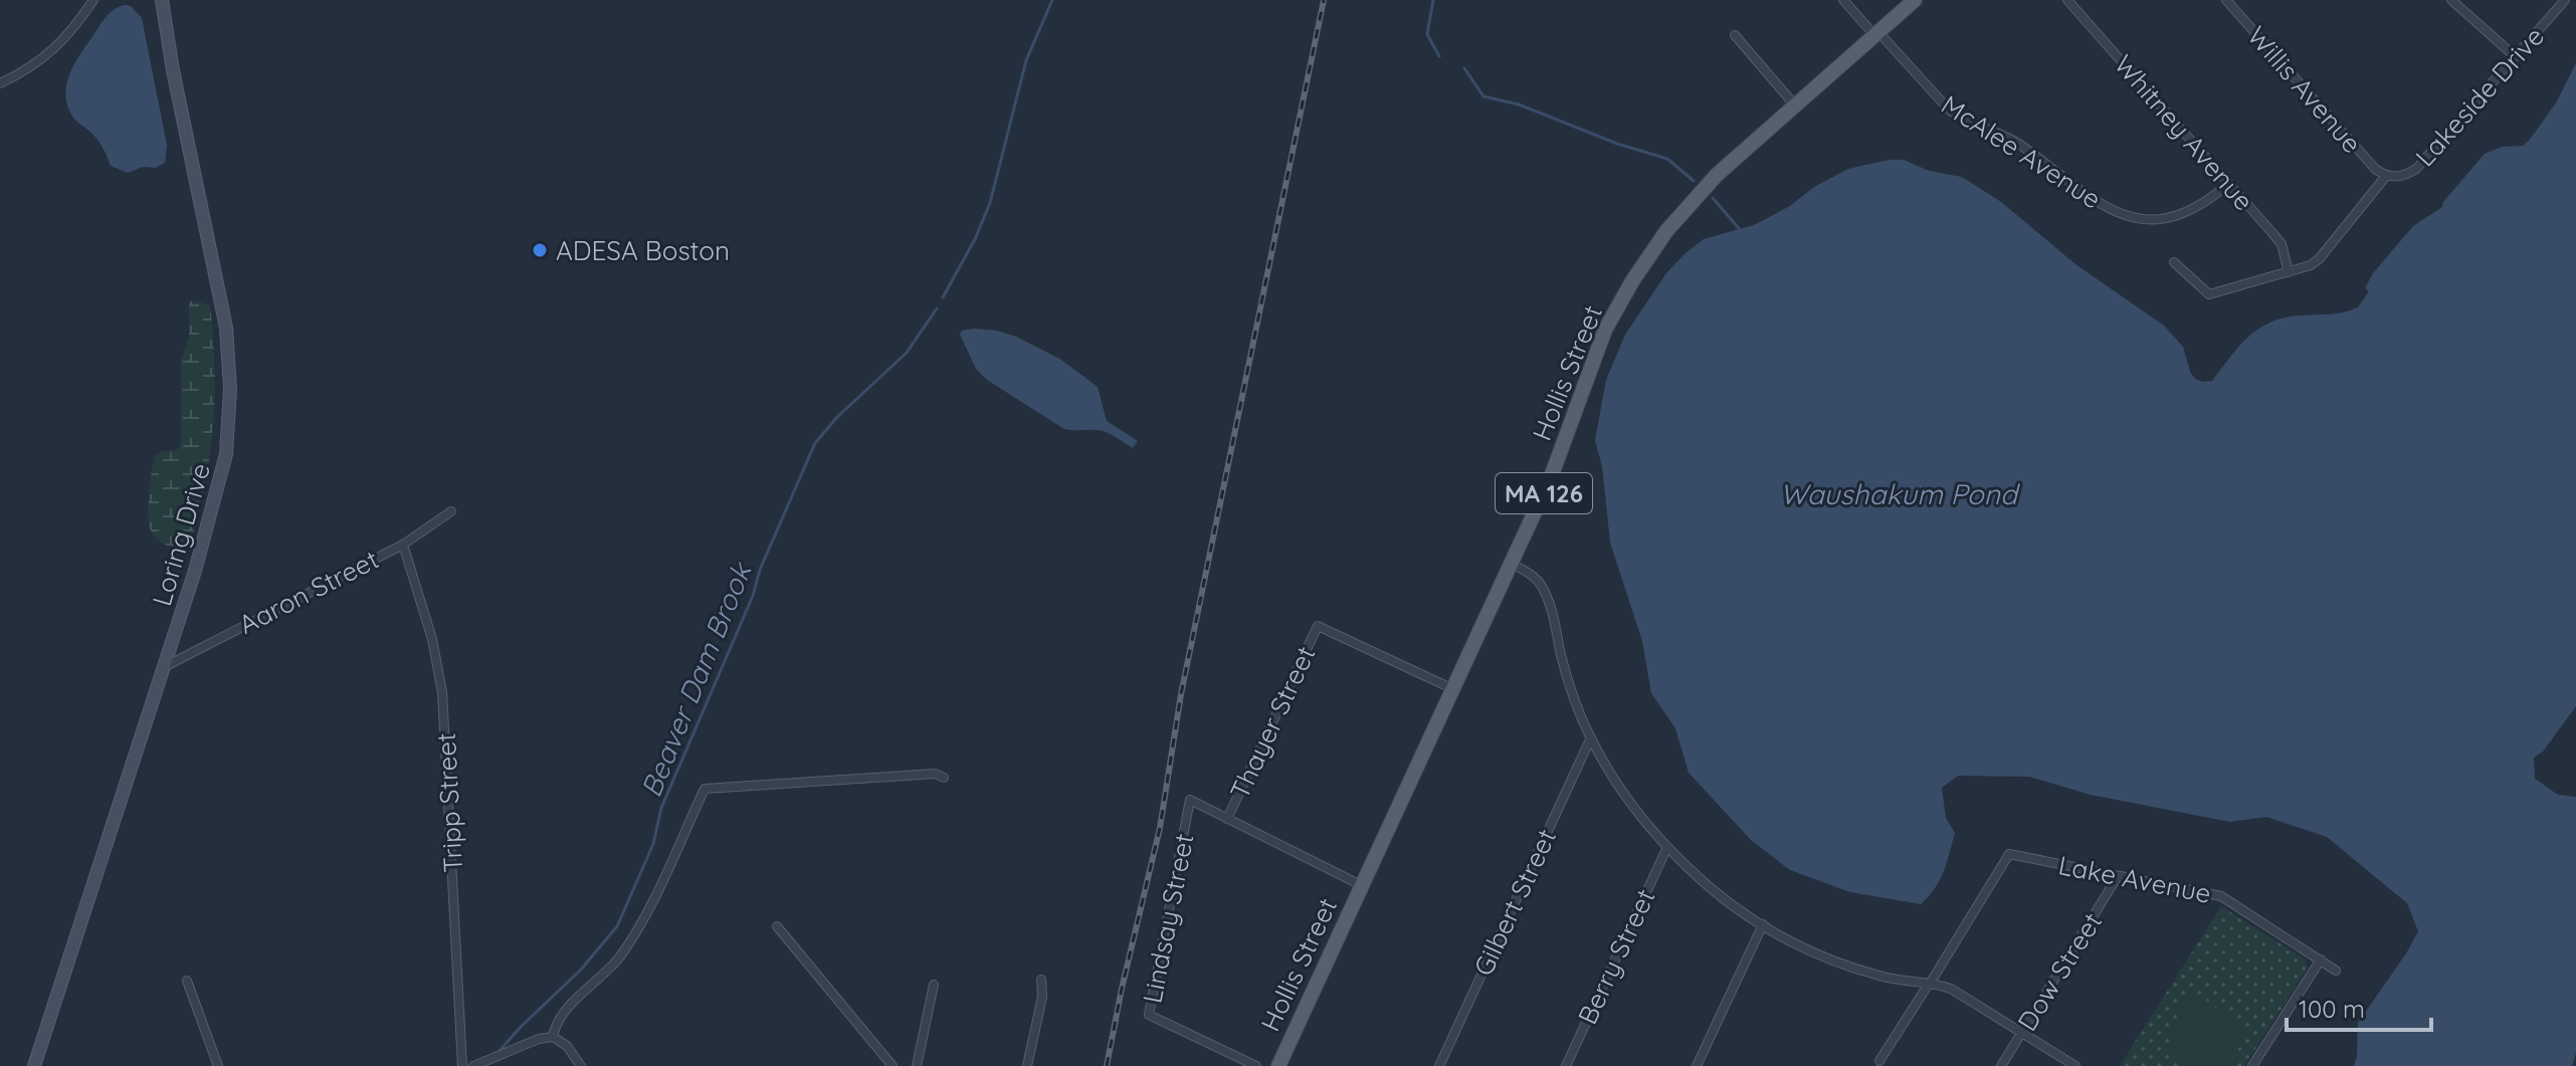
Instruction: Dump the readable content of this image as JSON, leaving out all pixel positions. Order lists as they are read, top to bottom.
{
  "streets": {
    "main road": ["Hollis Street", "MA 126"],
    "street": [
      "Willis Avenue",
      "Lakeside Drive",
      "Whitney Avenue",
      "McAlee Avenue",
      "Loring Drive",
      "Aaron Street",
      "Thayer Street",
      "Tripp Street",
      "Lake Avenue",
      "Gilbert Street",
      "Lindsay Street",
      "Berry Street",
      "Dow Street"
    ]
  },
  "crossings": [
    ["Willis Avenue", "Lakeside Drive"],
    ["Whitney Avenue", "McAlee Avenue"],
    ["McAlee Avenue", "Hollis Street"],
    ["Hollis Street", "Thayer Street"],
    ["Loring Drive", "Aaron Street"],
    ["Aaron Street", "Tripp Street"],
    ["Thayer Street", "Lindsay Street"],
    ["Lake Avenue", "Dow Street"]
  ],
  "water": ["Waushakum Pond", "Beaver Dam Brook"],
  "places": ["ADESA Boston"],
  "scale_bar": "100 m"
}
